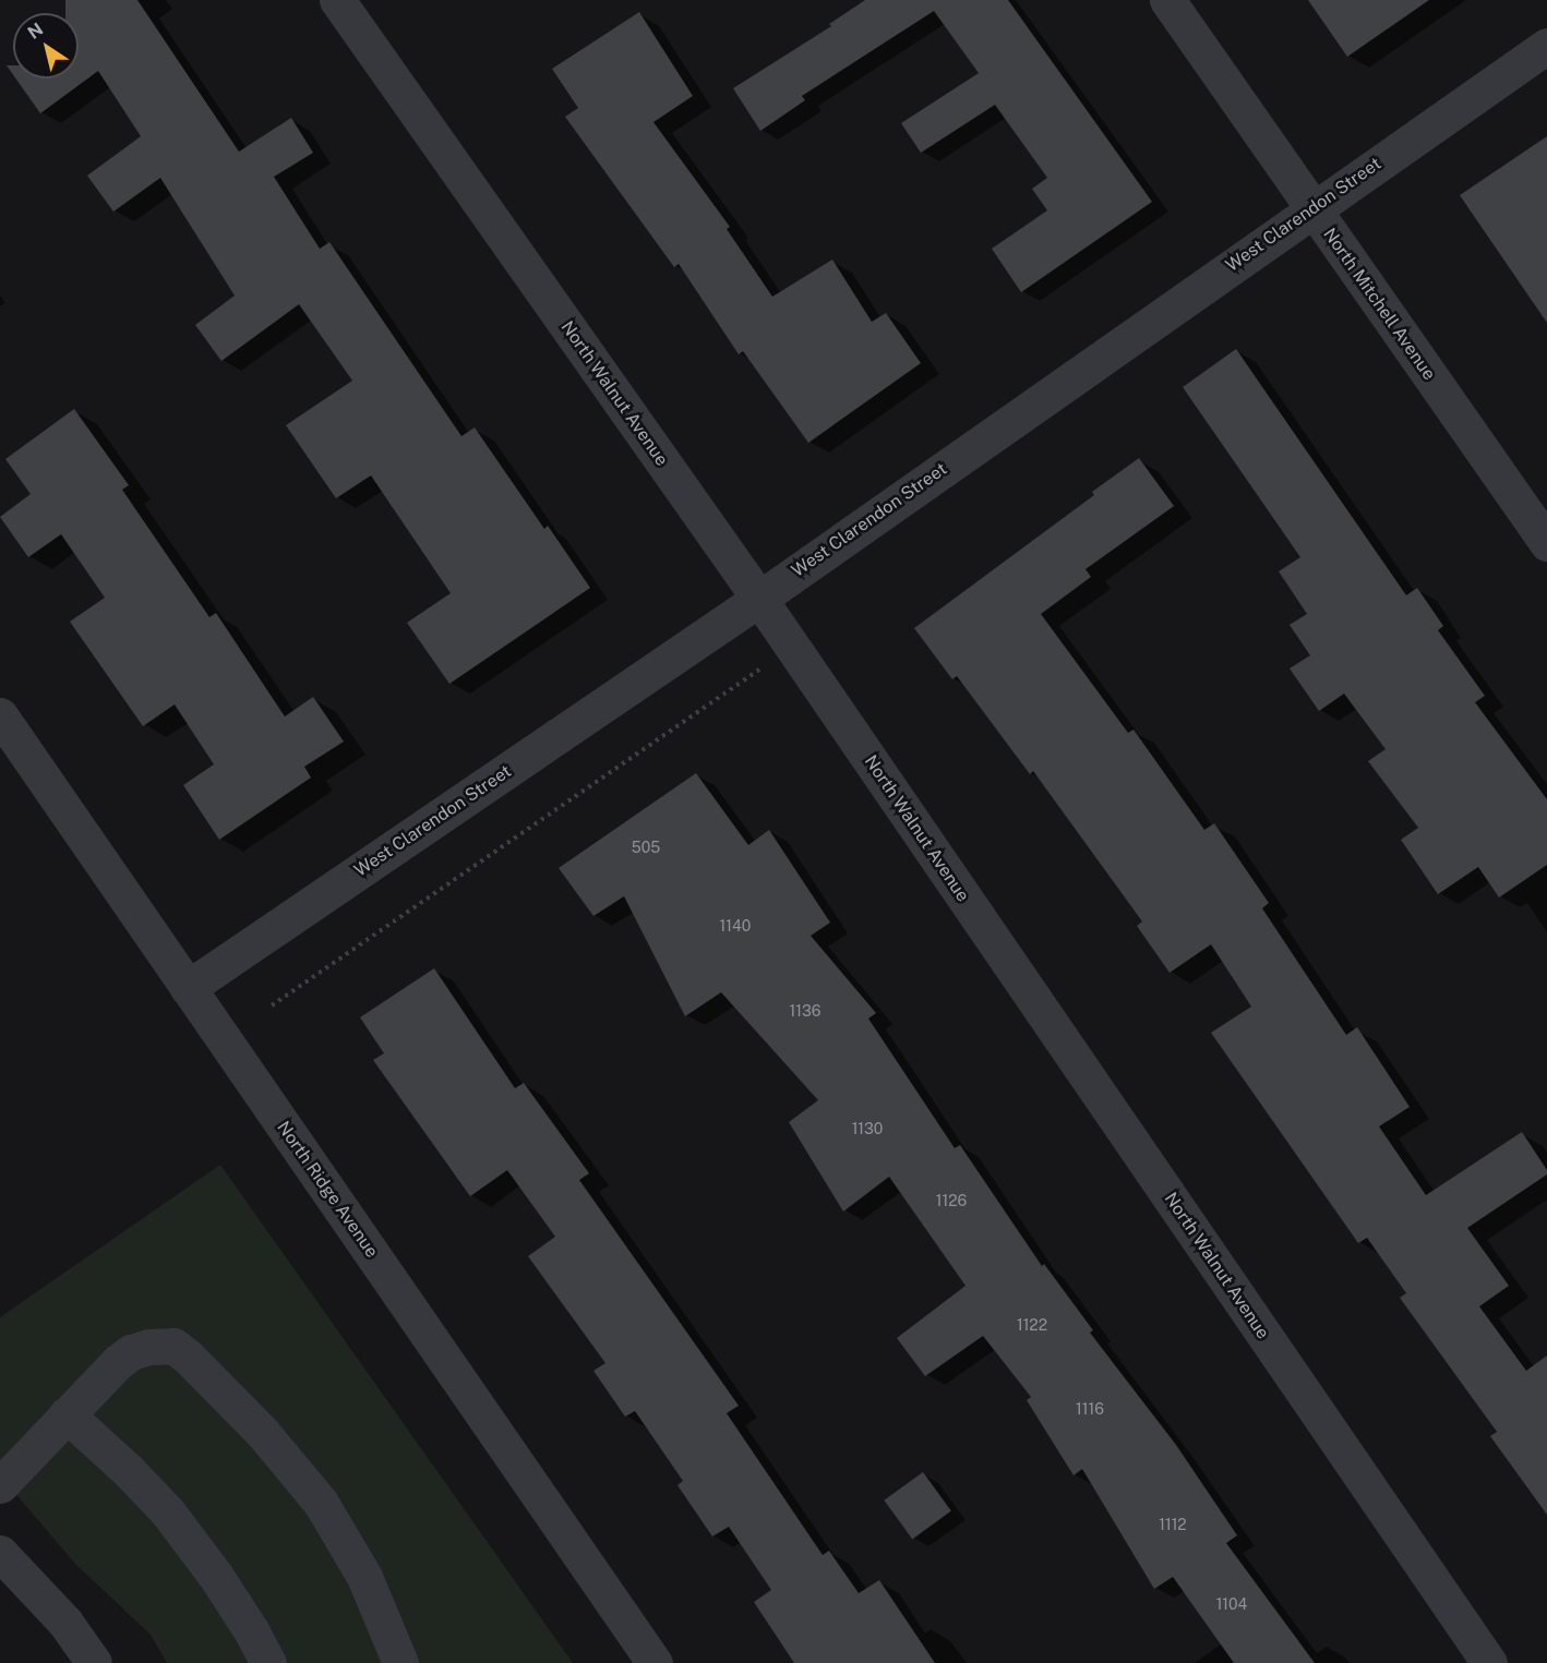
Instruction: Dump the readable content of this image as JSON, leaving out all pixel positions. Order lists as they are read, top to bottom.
{
  "streets": {
    "street": [
      "West Clarendon Street",
      "North Mitchell Avenue",
      "North Walnut Avenue",
      "North Ridge Avenue"
    ]
  },
  "crossings": [
    ["West Clarendon Street", "North Mitchell Avenue"],
    ["West Clarendon Street", "North Walnut Avenue"],
    ["West Clarendon Street", "North Ridge Avenue"]
  ],
  "house_numbers": [
    "505",
    "1140",
    "1136",
    "1130",
    "1126",
    "1122",
    "1116",
    "1112",
    "1104"
  ],
  "north": "top left"
}
